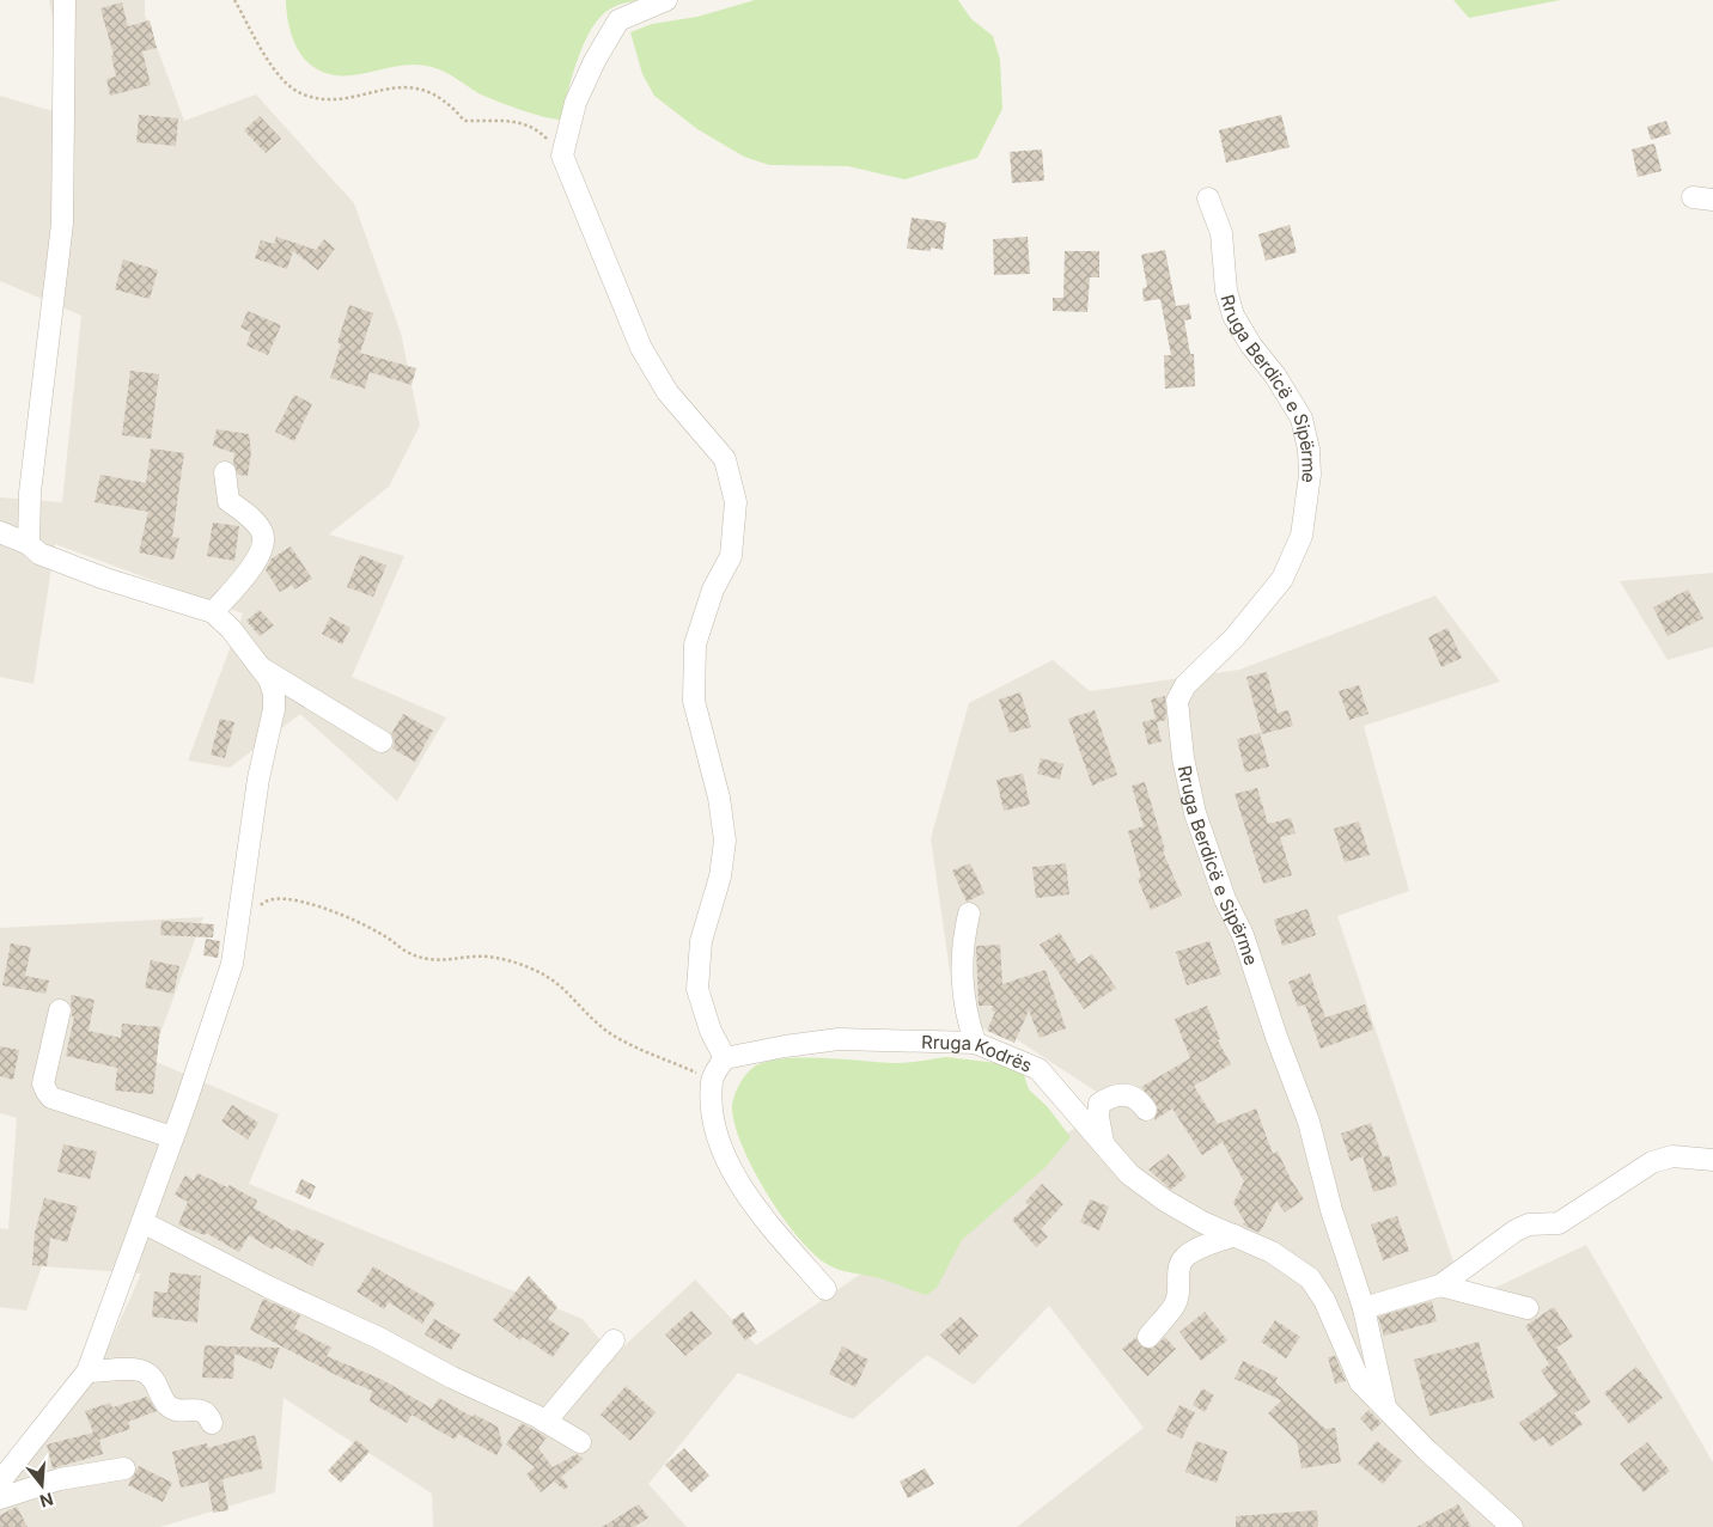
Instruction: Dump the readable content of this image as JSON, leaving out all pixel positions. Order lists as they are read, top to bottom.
{
  "streets": {
    "street": ["Rruga Berdicë e Sipërme", "Rruga Kodrës"]
  },
  "crossings": [
    ["Rruga Berdicë e Sipërme", "Rruga Kodrës"]
  ],
  "north": "bottom"
}
